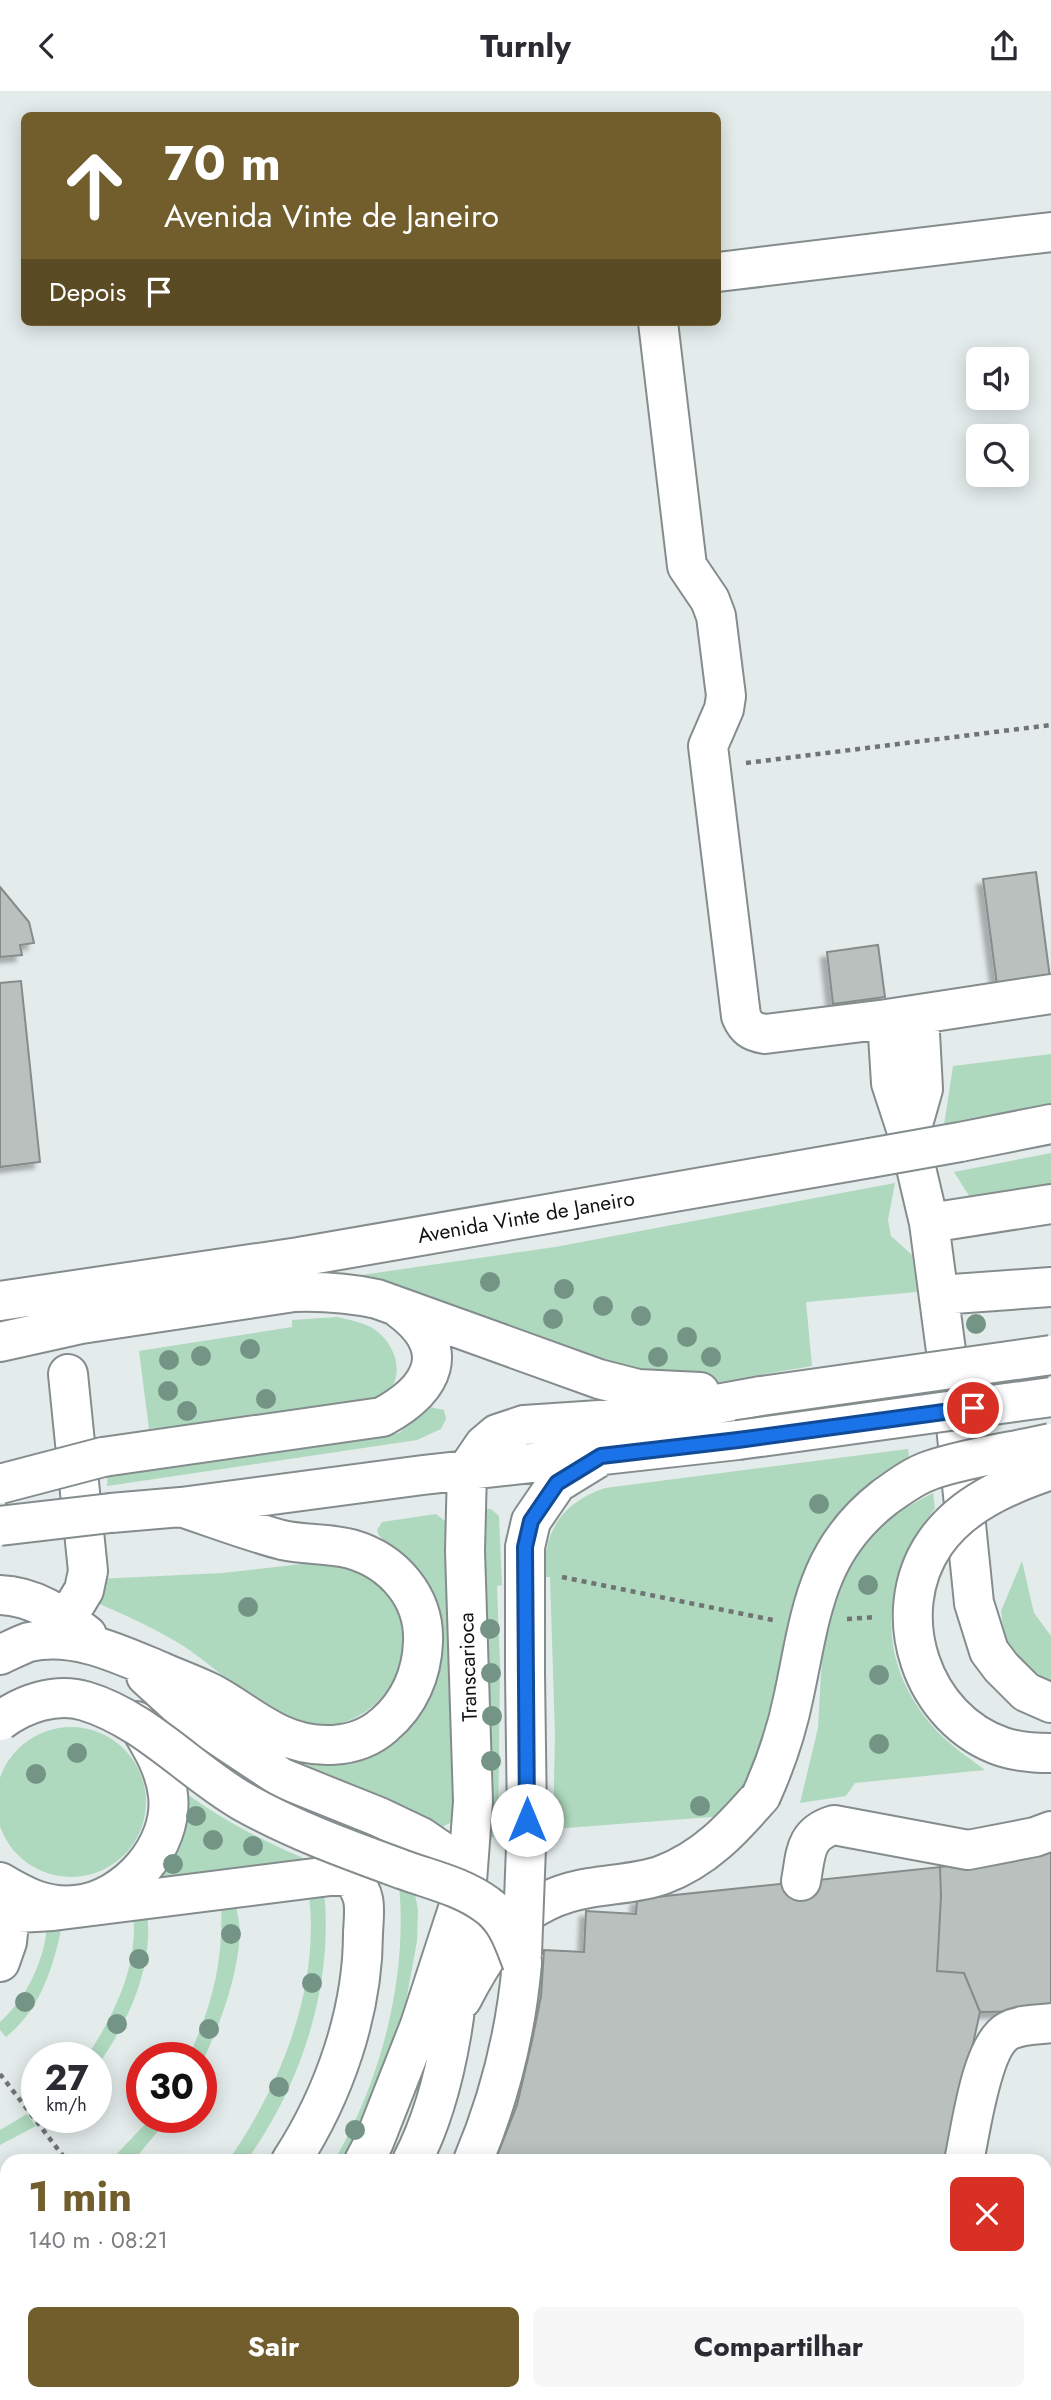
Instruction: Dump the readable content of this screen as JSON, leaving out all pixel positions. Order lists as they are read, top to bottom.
{
  "streets": {
    "street": ["Avenida Vinte de Janeiro", "Transcarioca"]
  },
  "page": {
    "header": "Turnly",
    "turn": ["70 m", "Avenida Vinte de Janeiro"],
    "then": "Depois",
    "speed": "27 km/h",
    "limit": "30",
    "heading": ["1 min", "140 m · 08:21"],
    "buttons": ["Sair", "Compartilhar"]
  }
}
